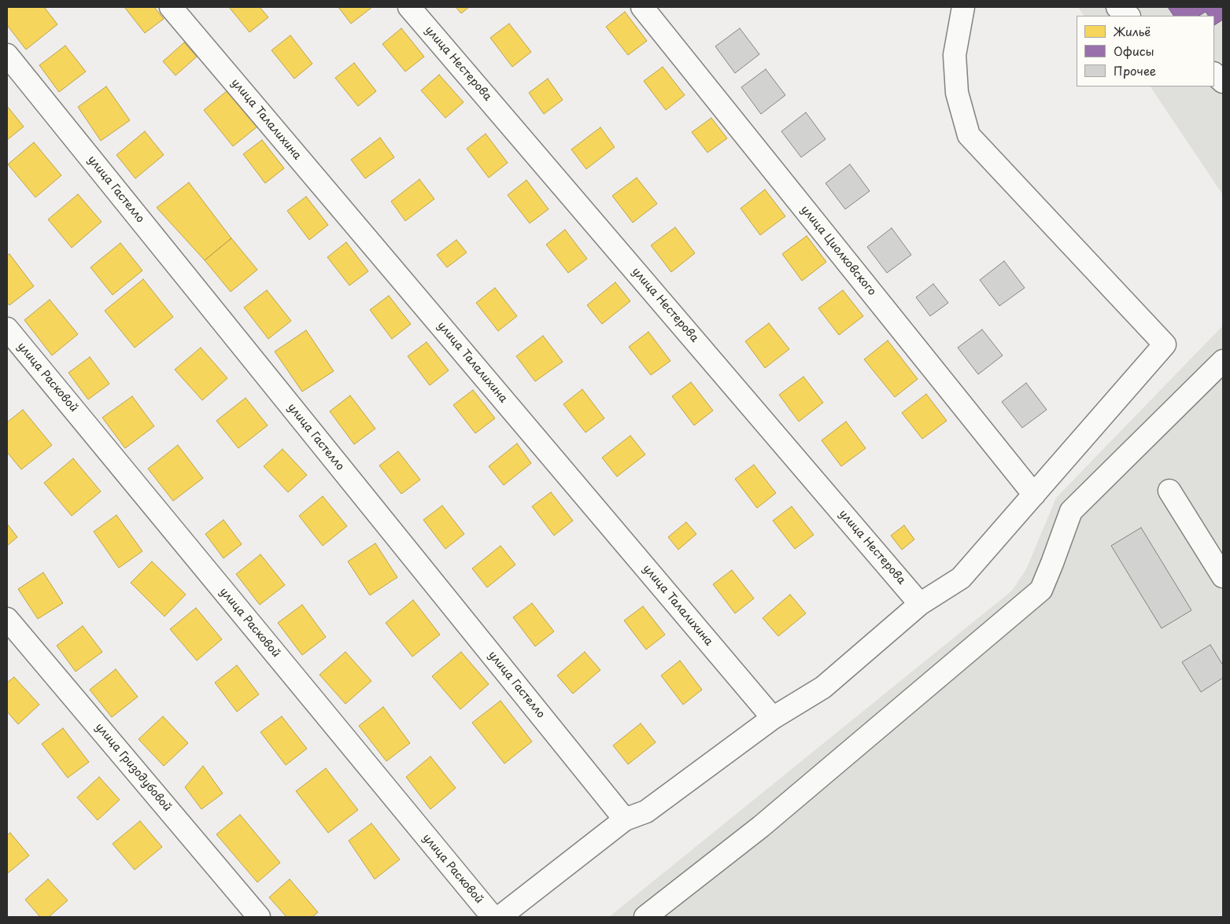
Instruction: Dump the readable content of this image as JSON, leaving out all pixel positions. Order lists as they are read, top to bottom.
{
  "streets": {
    "street": [
      "улица Нестерова",
      "улица Талалихина",
      "улица Гастелло",
      "улица Циолковского",
      "улица Расковой",
      "улица Гризодубовой"
    ]
  },
  "legend": ["Жильё", "Офисы", "Прочее"]
}
